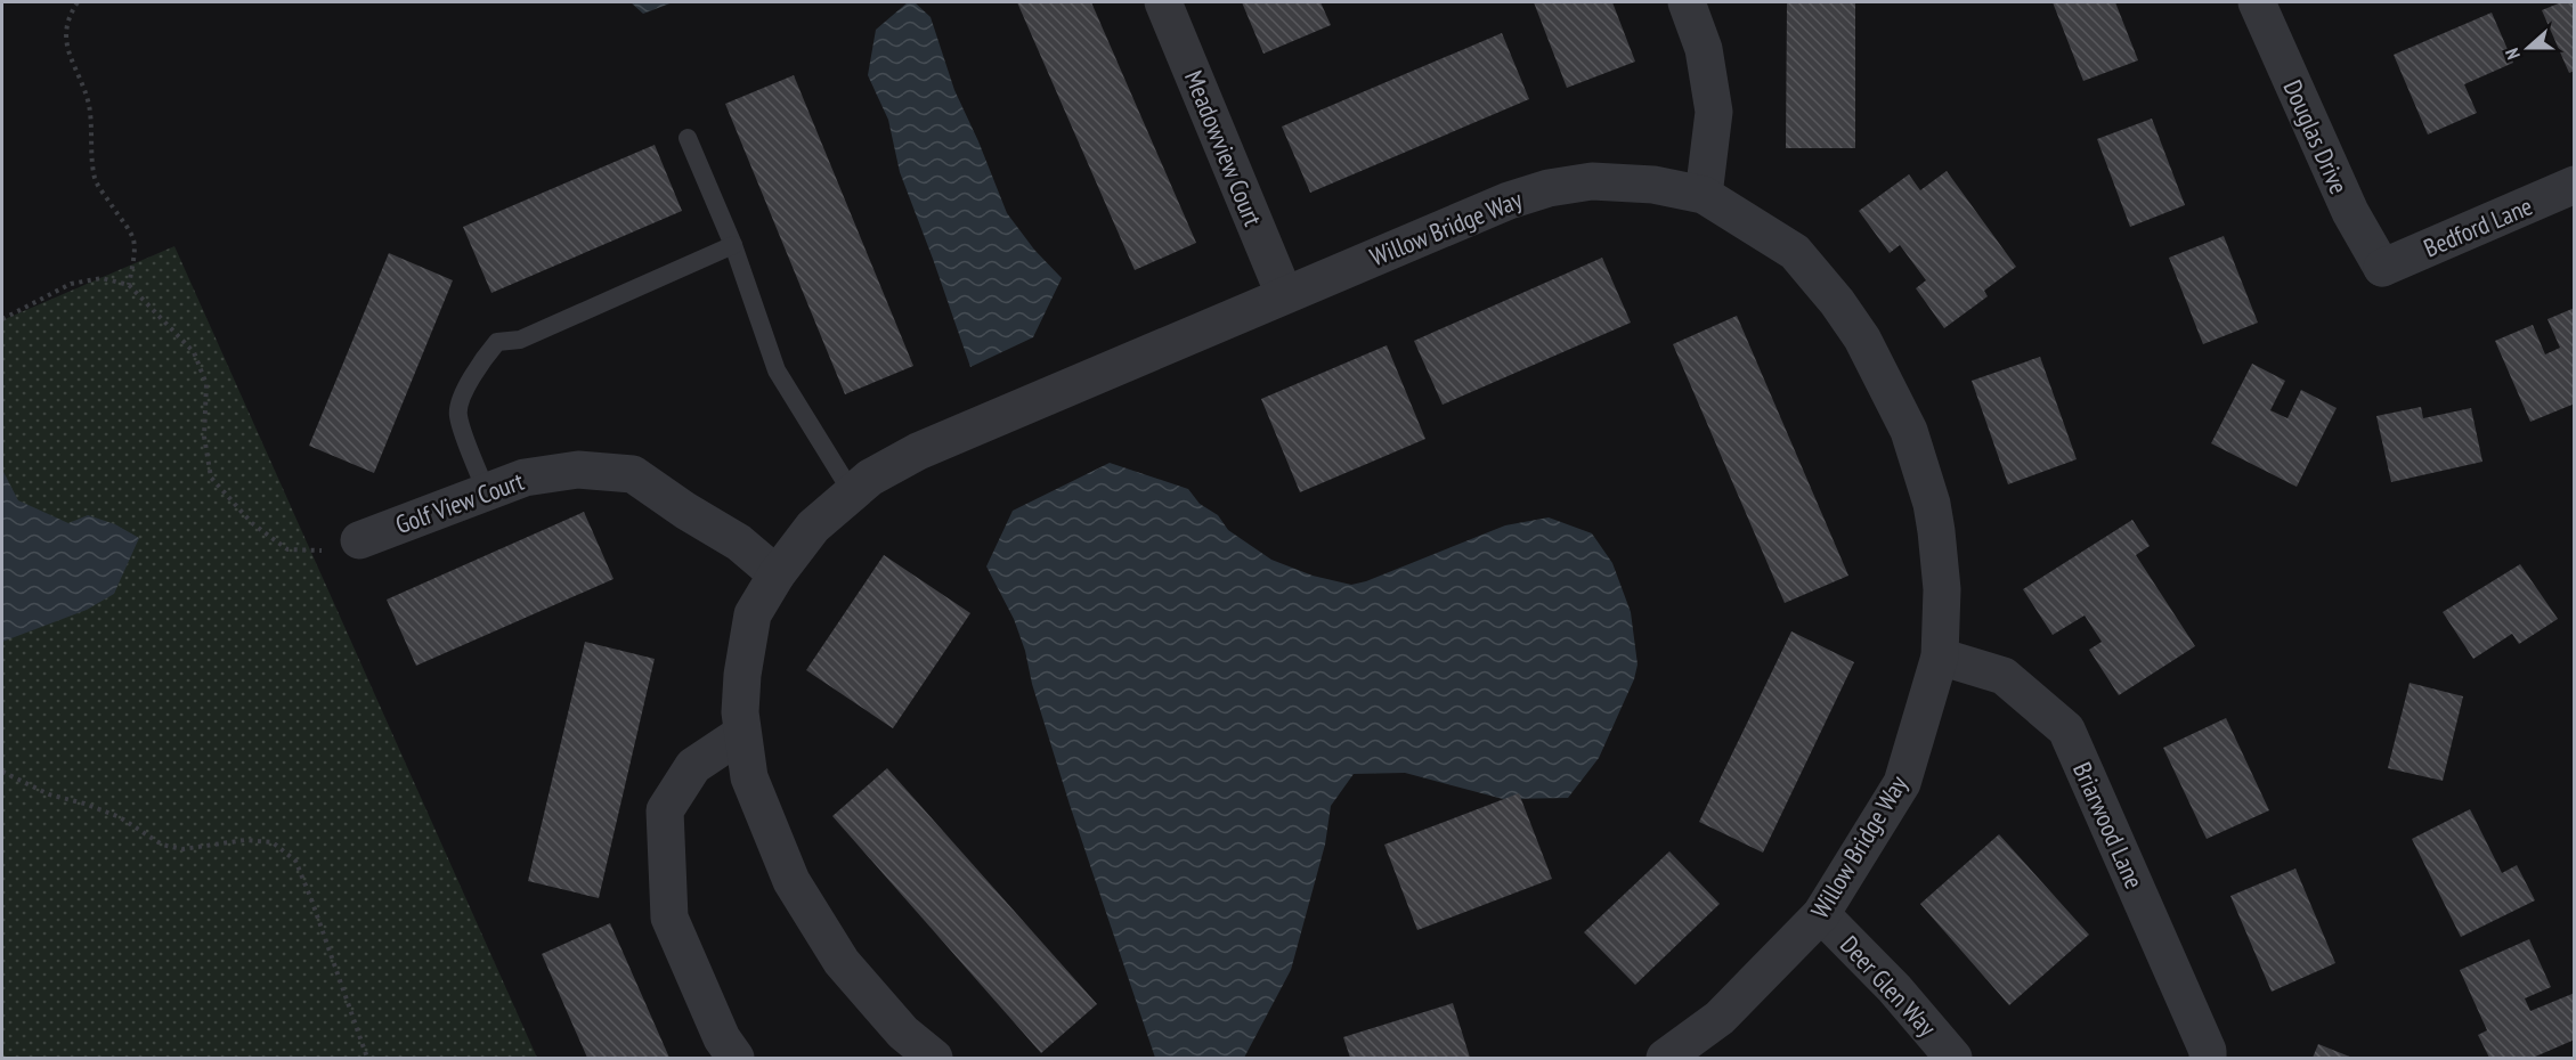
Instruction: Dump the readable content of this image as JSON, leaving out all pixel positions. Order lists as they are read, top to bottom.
{
  "streets": {
    "street": [
      "Douglas Drive",
      "Meadowview Court",
      "Bedford Lane",
      "Willow Bridge Way",
      "Golf View Court",
      "Briarwood Lane",
      "Deer Glen Way"
    ]
  },
  "crossings": [
    ["Douglas Drive", "Bedford Lane"],
    ["Meadowview Court", "Willow Bridge Way"],
    ["Willow Bridge Way", "Golf View Court"],
    ["Willow Bridge Way", "Briarwood Lane"],
    ["Willow Bridge Way", "Deer Glen Way"]
  ],
  "north": "left"
}
